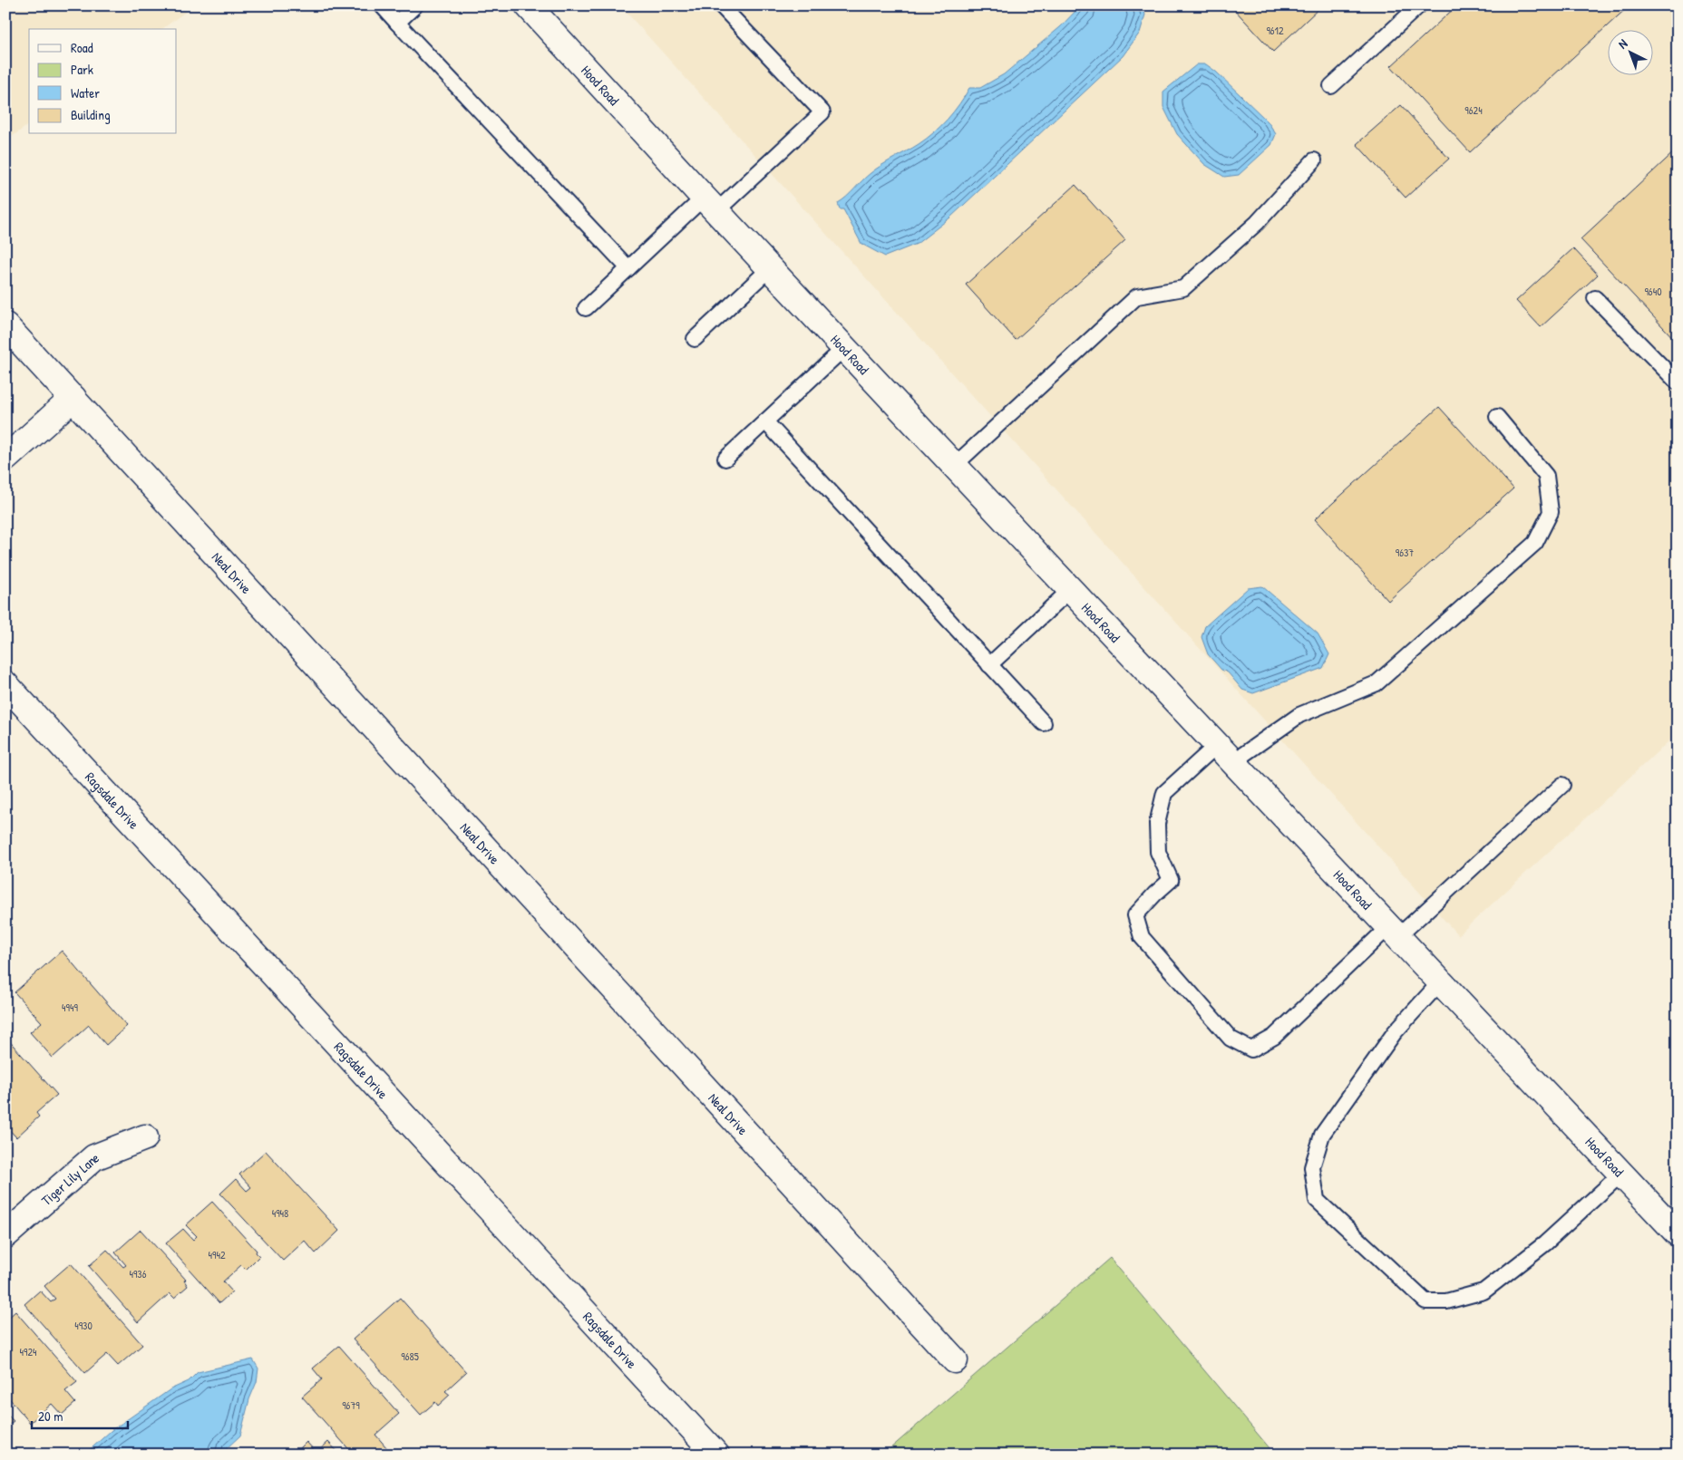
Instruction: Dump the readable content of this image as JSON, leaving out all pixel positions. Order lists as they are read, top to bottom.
{
  "streets": {
    "street": [
      "Hood Road",
      "Neal Drive",
      "Ragsdale Drive",
      "Tiger Lily Lane"
    ]
  },
  "house_numbers": [
    "9612",
    "9624",
    "9640",
    "9637",
    "4949",
    "4948",
    "4942",
    "4936",
    "4930",
    "4924",
    "9685",
    "9679"
  ],
  "legend": [
    "Road",
    "Park",
    "Water",
    "Building"
  ],
  "scale_bar": "20 m",
  "north": "top left"
}
